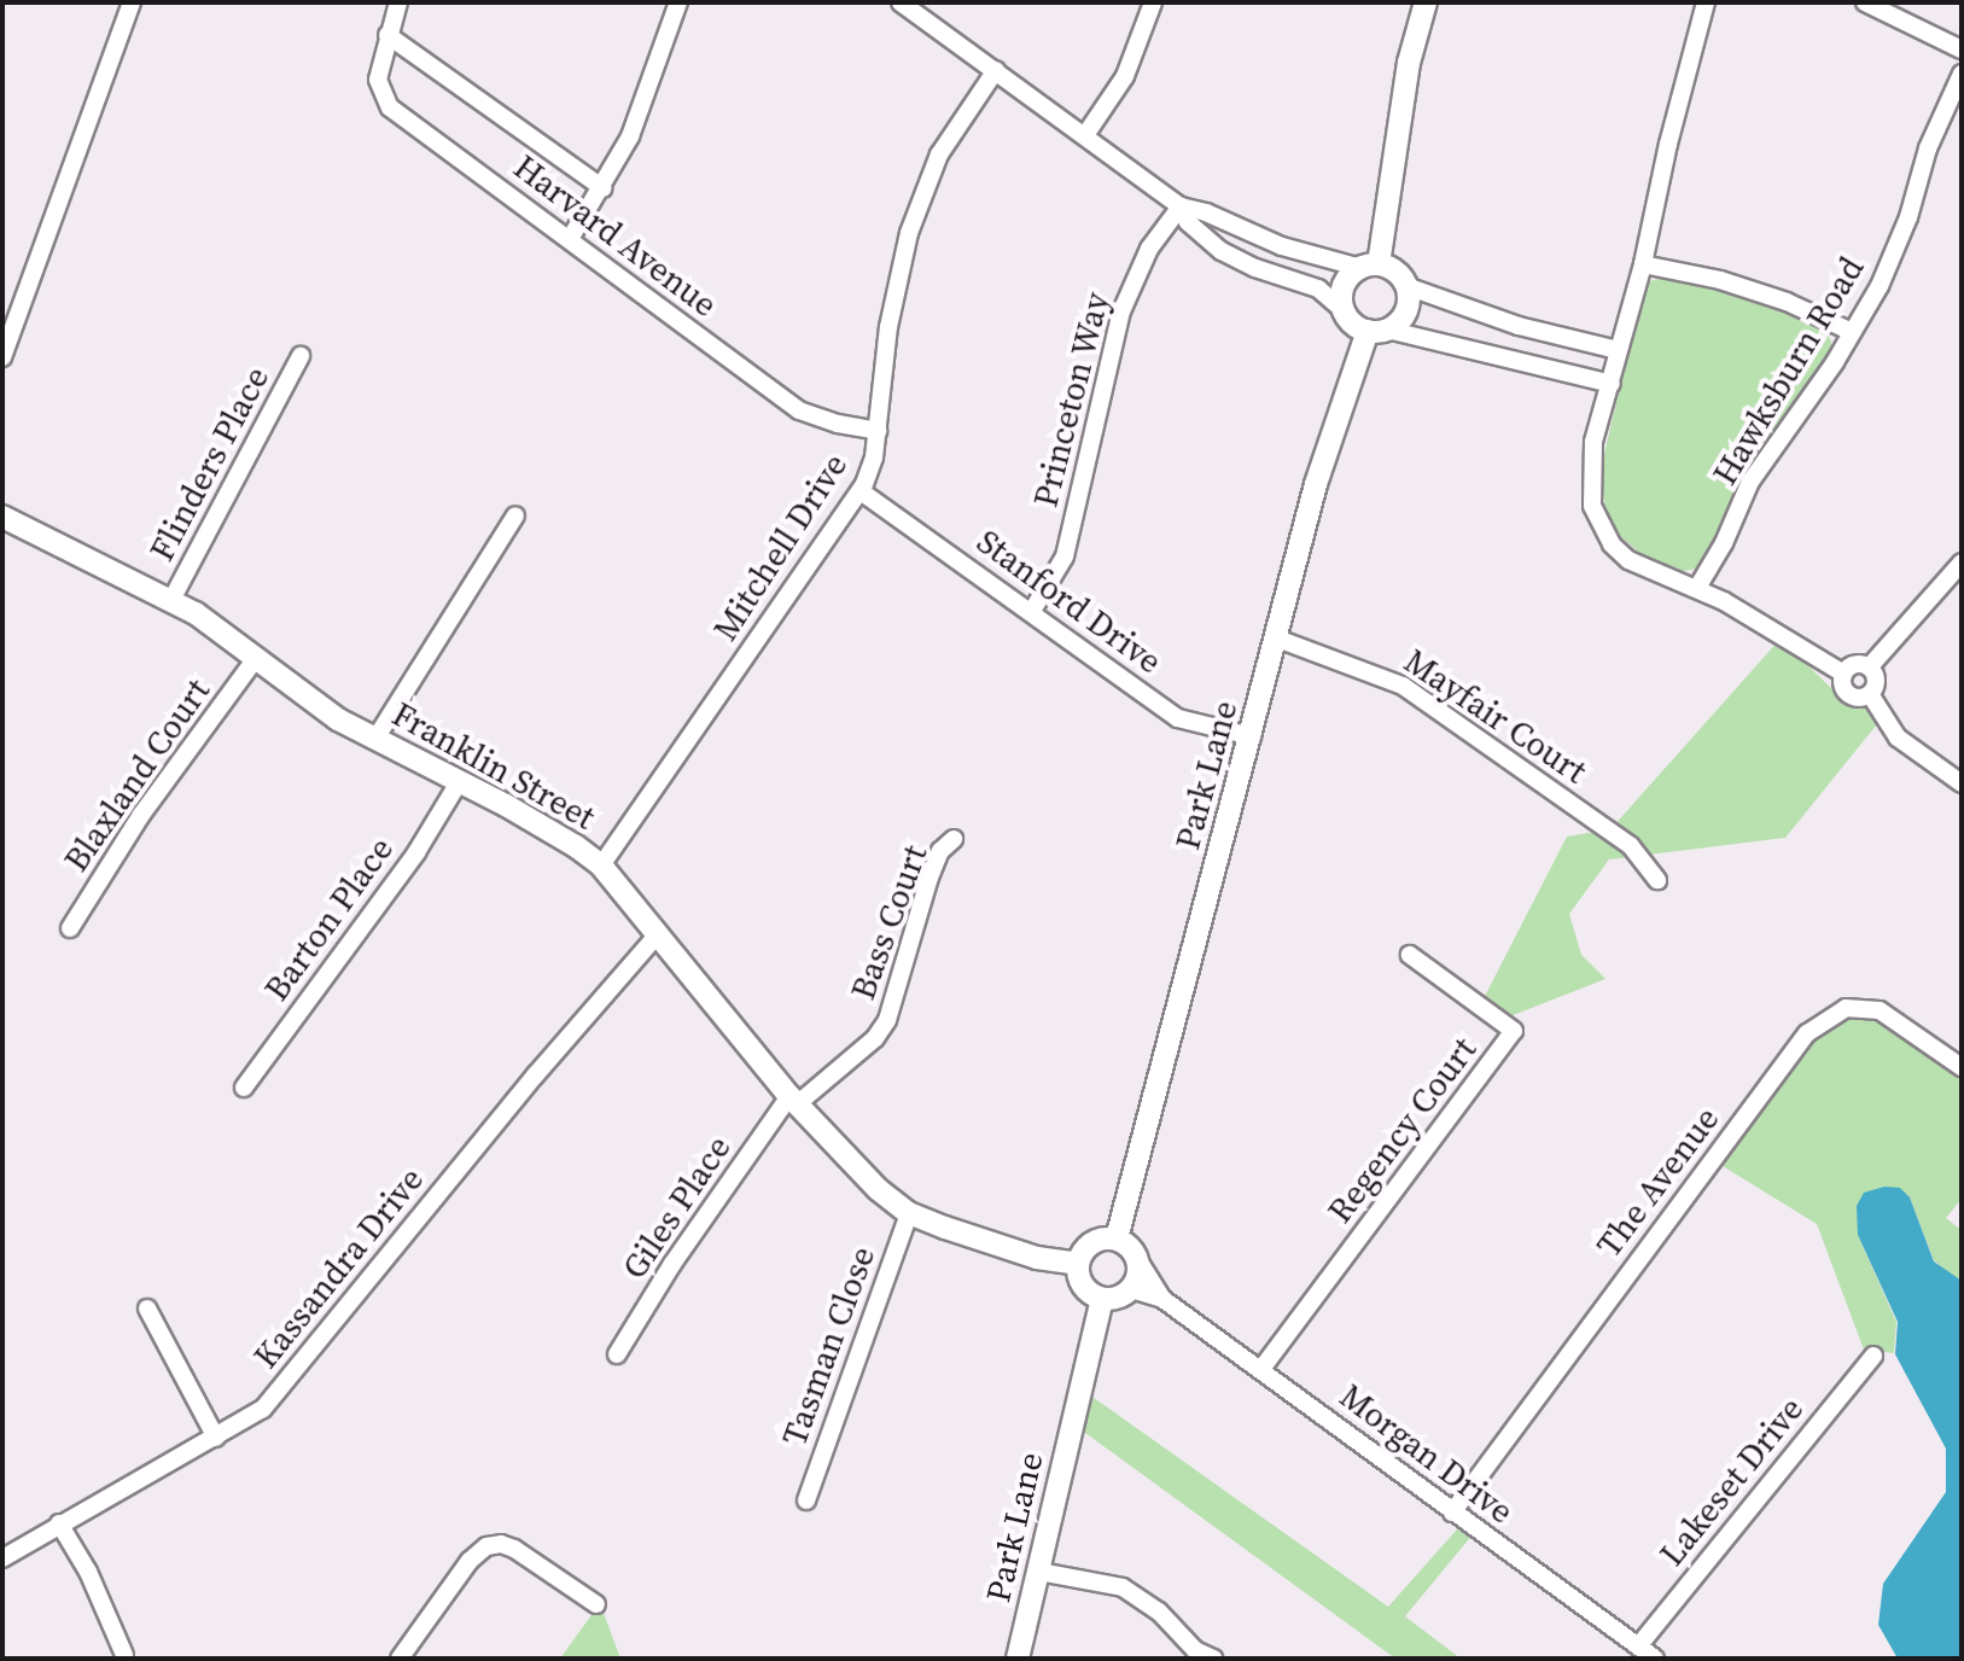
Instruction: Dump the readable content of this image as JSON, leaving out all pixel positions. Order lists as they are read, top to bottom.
{
  "streets": {
    "street": [
      "Harvard Avenue",
      "Hawksburn Road",
      "Princeton Way",
      "Flinders Place",
      "Mitchell Drive",
      "Stanford Drive",
      "Mayfair Court",
      "Franklin Street",
      "Blaxland Court",
      "Park Lane",
      "Barton Place",
      "Bass Court",
      "Regency Court",
      "The Avenue",
      "Giles Place",
      "Kassandra Drive",
      "Tasman Close",
      "Morgan Drive",
      "Lakeset Drive"
    ]
  },
  "crossings": [
    ["Harvard Avenue", "Mitchell Drive"],
    ["Princeton Way", "Stanford Drive"],
    ["Flinders Place", "Franklin Street"],
    ["Mitchell Drive", "Stanford Drive"],
    ["Mitchell Drive", "Franklin Street"],
    ["Stanford Drive", "Park Lane"],
    ["Mayfair Court", "Park Lane"],
    ["Franklin Street", "Blaxland Court"],
    ["Franklin Street", "Park Lane"],
    ["Franklin Street", "Barton Place"],
    ["Franklin Street", "Bass Court"],
    ["Franklin Street", "Giles Place"],
    ["Franklin Street", "Kassandra Drive"],
    ["Franklin Street", "Tasman Close"],
    ["Franklin Street", "Morgan Drive"],
    ["Park Lane", "Morgan Drive"],
    ["Bass Court", "Giles Place"],
    ["Regency Court", "Morgan Drive"],
    ["The Avenue", "Morgan Drive"],
    ["Morgan Drive", "Lakeset Drive"]
  ]
}
